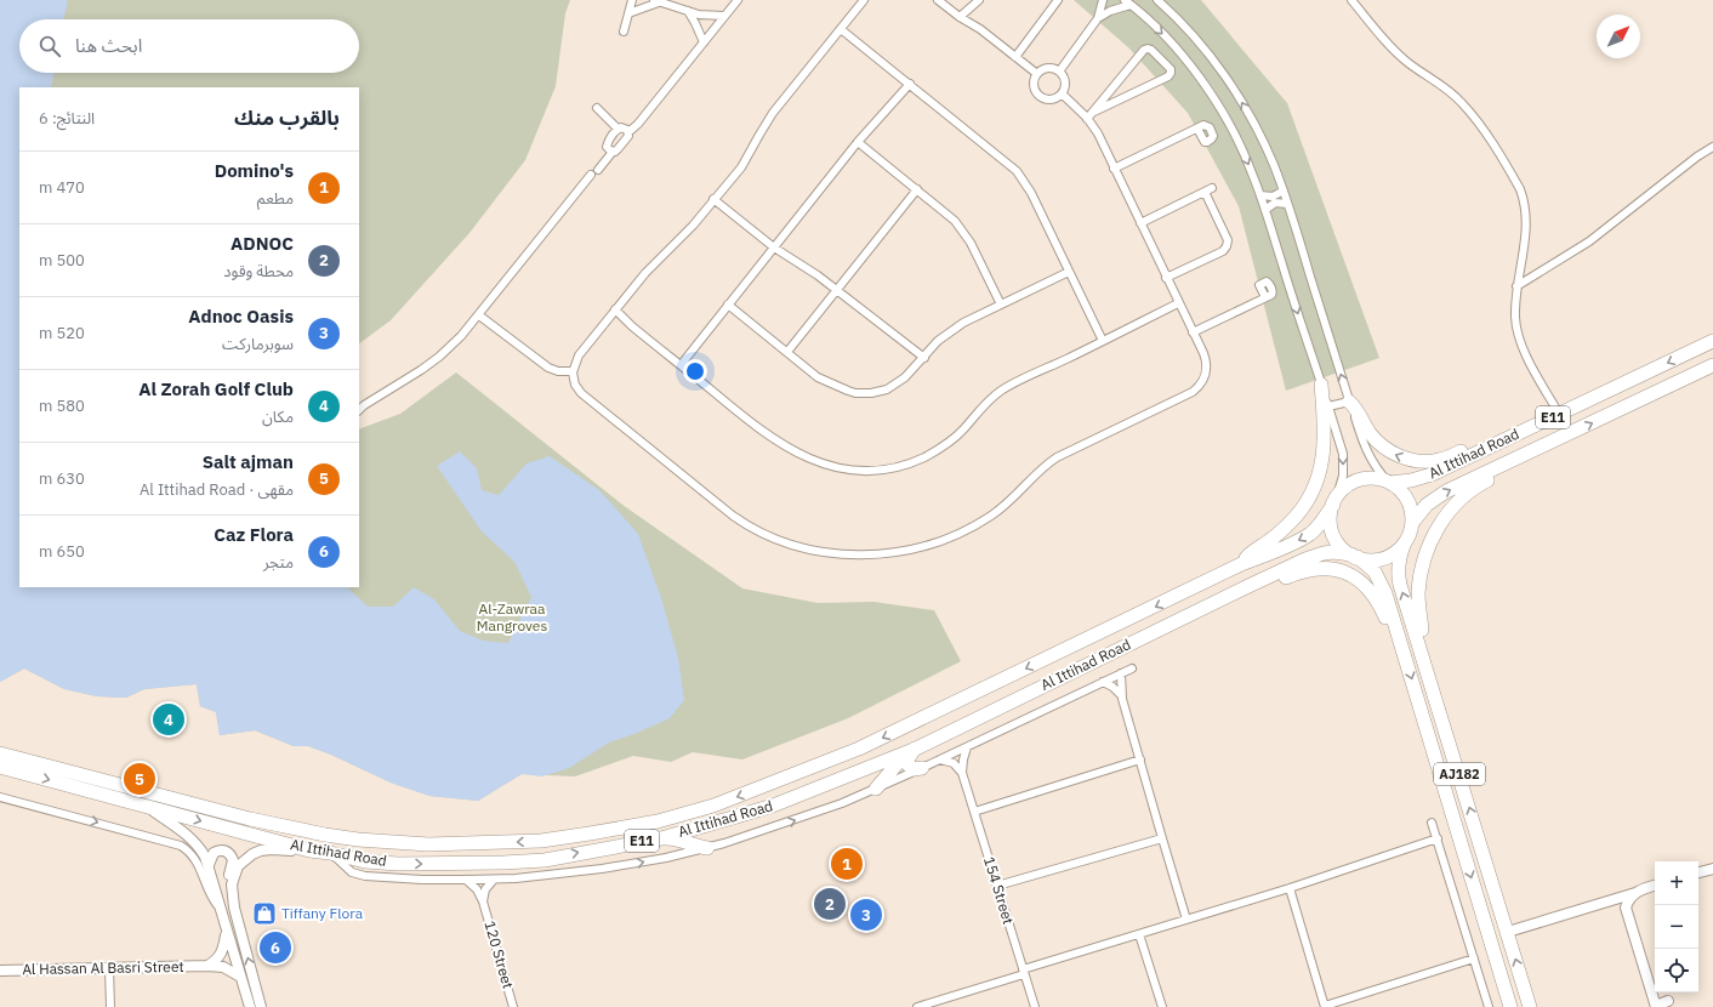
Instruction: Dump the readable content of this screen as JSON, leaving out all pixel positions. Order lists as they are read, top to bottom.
{
  "streets": {
    "highway": ["E11", "Al Ittihad Road", "AJ182"],
    "street": ["154 Street", "120 Street", "Al Hassan Al Basri Street"]
  },
  "crossings": [
    ["Al Ittihad Road", "AJ182"]
  ],
  "parks": ["Al-Zawraa Mangroves"],
  "places": {
    "shop": ["Tiffany Flora"]
  },
  "north": "top right",
  "page": {
    "search": "ابحث هنا",
    "heading": ["بالقرب منك", "النتائج: 6"],
    "list": [
      {
        "mark": "1",
        "name": "Domino's",
        "note": "مطعم",
        "value": "470 m"
      },
      {
        "mark": "2",
        "name": "ADNOC",
        "note": "محطة وقود",
        "value": "500 m"
      },
      {
        "mark": "3",
        "name": "Adnoc Oasis",
        "note": "سوبرماركت",
        "value": "520 m"
      },
      {
        "mark": "4",
        "name": "Al Zorah Golf Club",
        "note": "مكان",
        "value": "580 m"
      },
      {
        "mark": "5",
        "name": "Salt ajman",
        "note": "مقهى · Al Ittihad Road",
        "value": "630 m"
      },
      {
        "mark": "6",
        "name": "Caz Flora",
        "note": "متجر",
        "value": "650 m"
      }
    ],
    "pins": [
      "4",
      "5",
      "1",
      "2",
      "3",
      "6"
    ],
    "map_buttons": ["+", "−"]
  }
}
